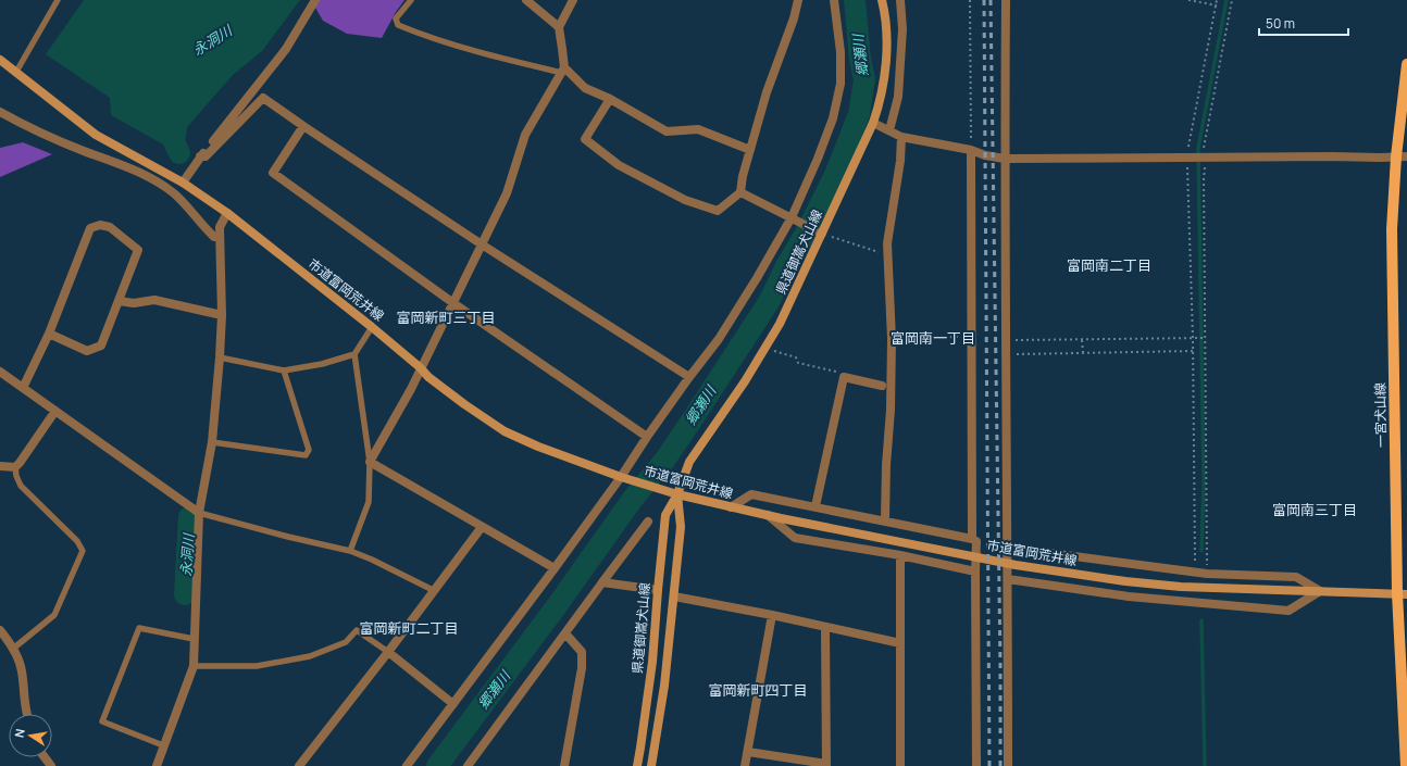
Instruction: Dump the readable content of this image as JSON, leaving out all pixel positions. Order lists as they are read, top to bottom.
{
  "streets": {
    "main road": ["一宮犬山線"],
    "street": ["県道御嵩犬山線", "市道富岡荒井線"]
  },
  "crossings": [
    ["県道御嵩犬山線", "市道富岡荒井線"],
    ["市道富岡荒井線", "一宮犬山線"]
  ],
  "districts": [
    "富岡南二丁目",
    "富岡新町三丁目",
    "富岡南一丁目",
    "富岡南三丁目",
    "富岡新町二丁目",
    "富岡新町四丁目"
  ],
  "water": ["永洞川", "郷瀬川"],
  "scale_bar": "50 m",
  "north": "left"
}
